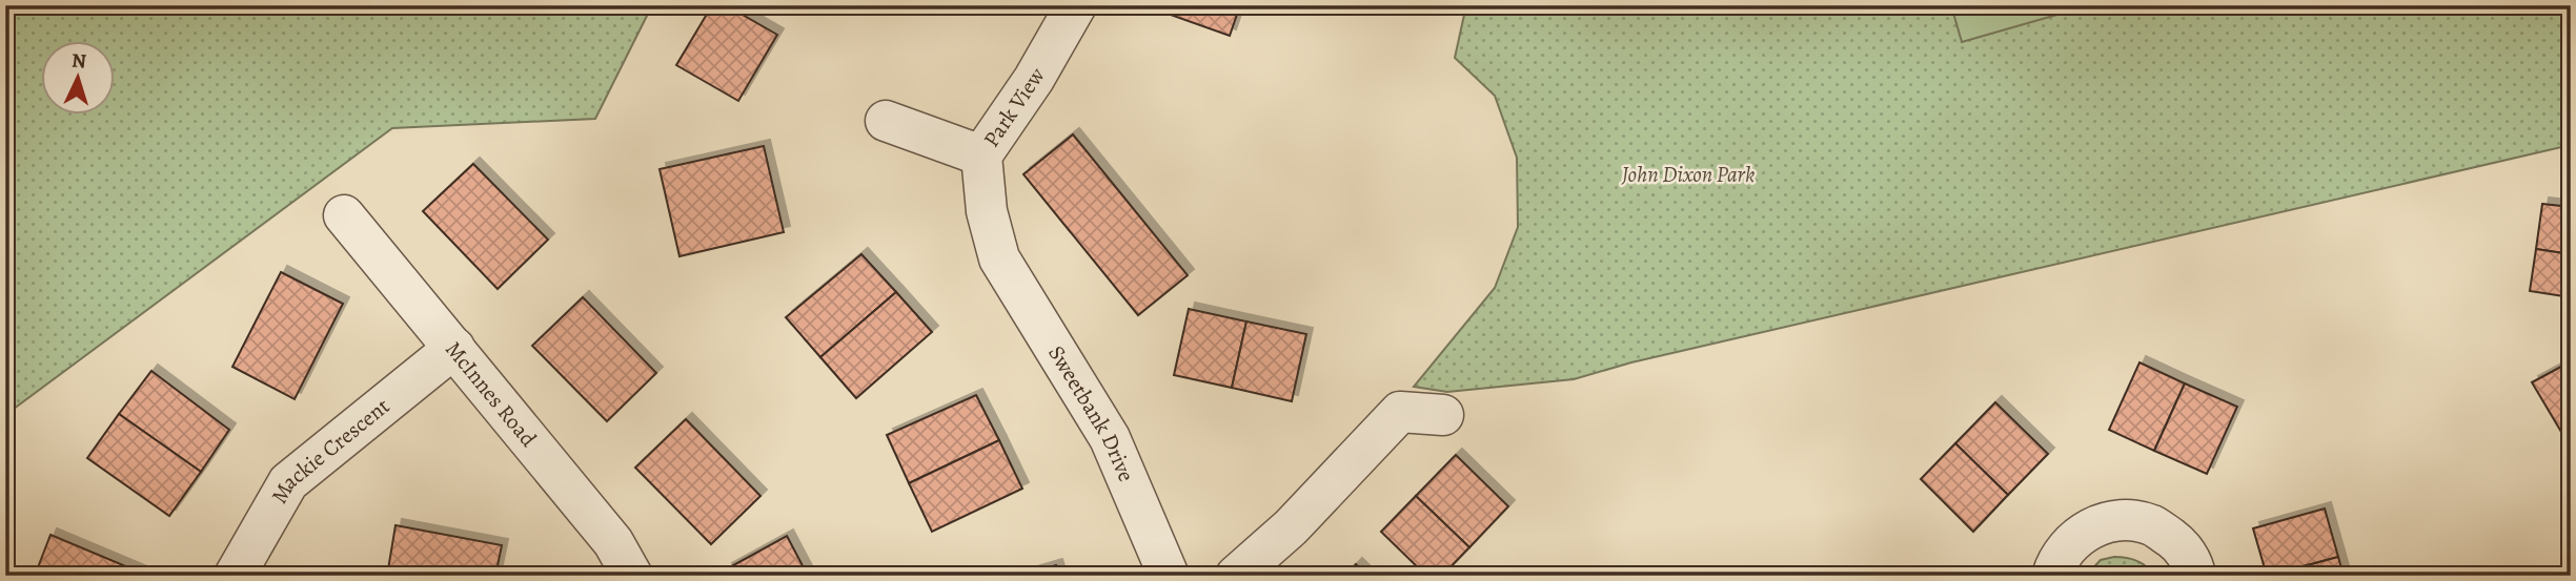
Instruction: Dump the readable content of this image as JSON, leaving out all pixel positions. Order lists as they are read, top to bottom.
{
  "streets": {
    "street": [
      "Park View",
      "McInnes Road",
      "Sweetbank Drive",
      "Mackie Crescent"
    ]
  },
  "crossings": [
    ["Park View", "Sweetbank Drive"],
    ["McInnes Road", "Mackie Crescent"]
  ],
  "parks": ["John Dixon Park"],
  "north": "top"
}
